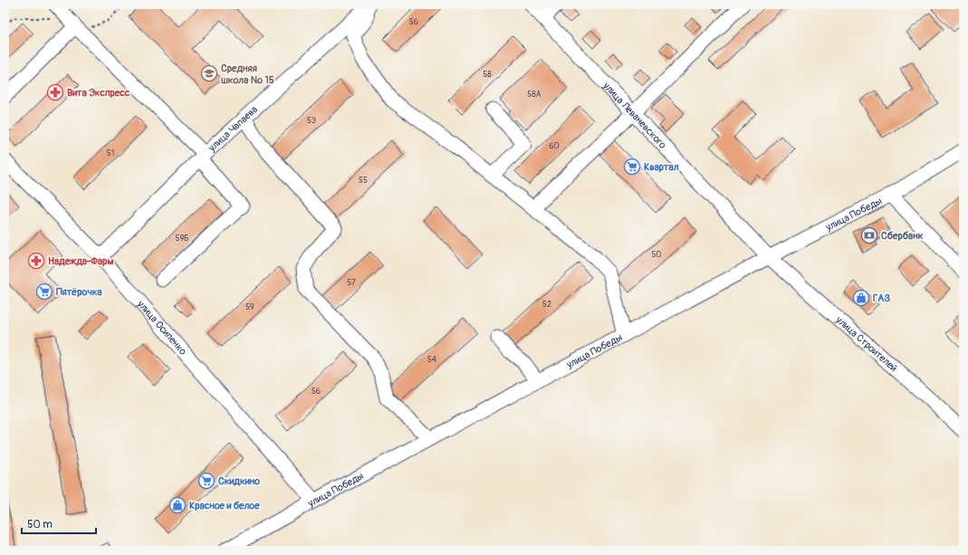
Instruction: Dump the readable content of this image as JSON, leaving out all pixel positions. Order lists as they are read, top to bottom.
{
  "streets": {
    "street": [
      "улица Леваневского",
      "улица Чапаева",
      "улица Победы",
      "улица Осипенко",
      "улица Строителей"
    ]
  },
  "crossings": [
    ["улица Леваневского", "улица Победы"],
    ["улица Леваневского", "улица Строителей"],
    ["улица Чапаева", "улица Осипенко"],
    ["улица Победы", "улица Осипенко"],
    ["улица Победы", "улица Строителей"]
  ],
  "places": {
    "school or university": ["Средняя школа № 15"],
    "pharmacy": ["Вита Экспресс", "Надежда-Фарм"],
    "supermarket": ["Квартал", "Пятёрочка", "Скидкино"],
    "bank": ["Сбербанк"],
    "shop": ["ГАЗ", "Красное и белое"]
  },
  "house_numbers": [
    "56",
    "58",
    "58А",
    "53",
    "60",
    "51",
    "55",
    "59Б",
    "50",
    "57",
    "52",
    "59",
    "54",
    "56"
  ],
  "scale_bar": "50 m"
}
